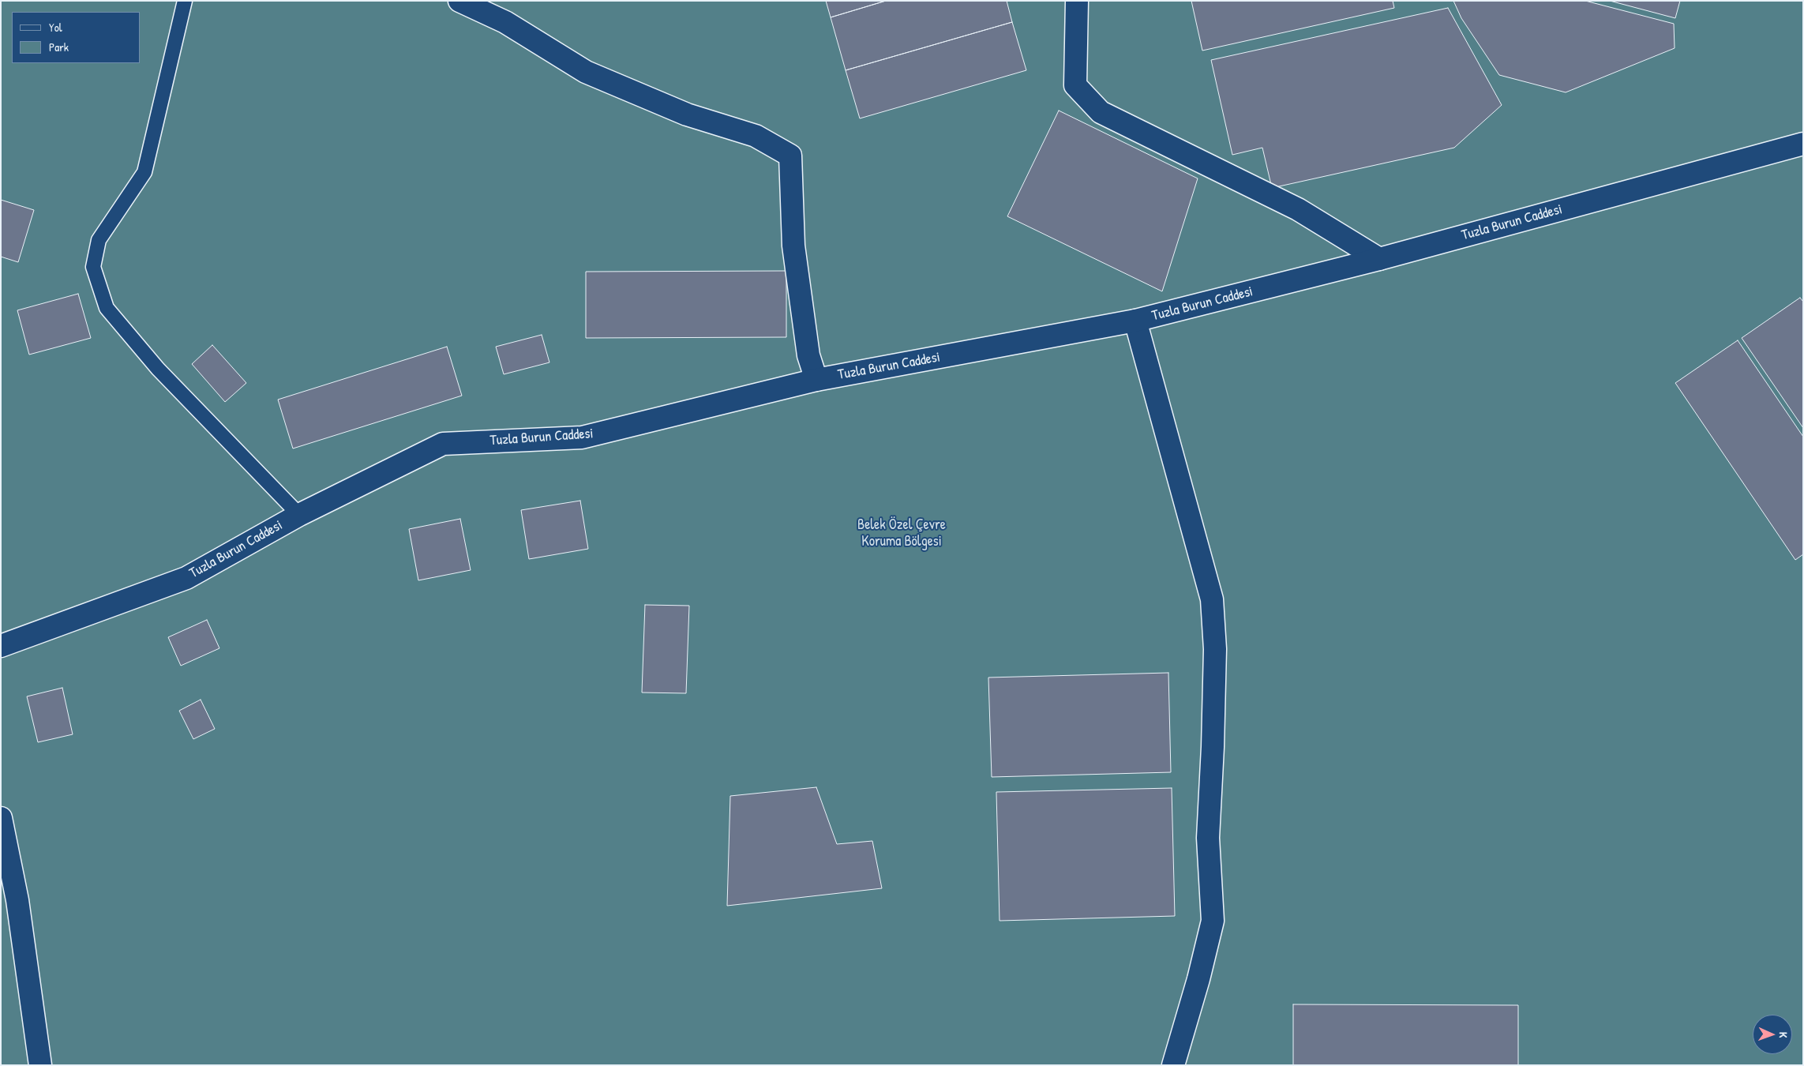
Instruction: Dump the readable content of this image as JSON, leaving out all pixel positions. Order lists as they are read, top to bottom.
{
  "streets": {
    "street": ["Tuzla Burun Caddesi"]
  },
  "parks": ["Belek Özel Çevre Koruma Bölgesi"],
  "legend": ["Yol", "Park"],
  "north": "right"
}
